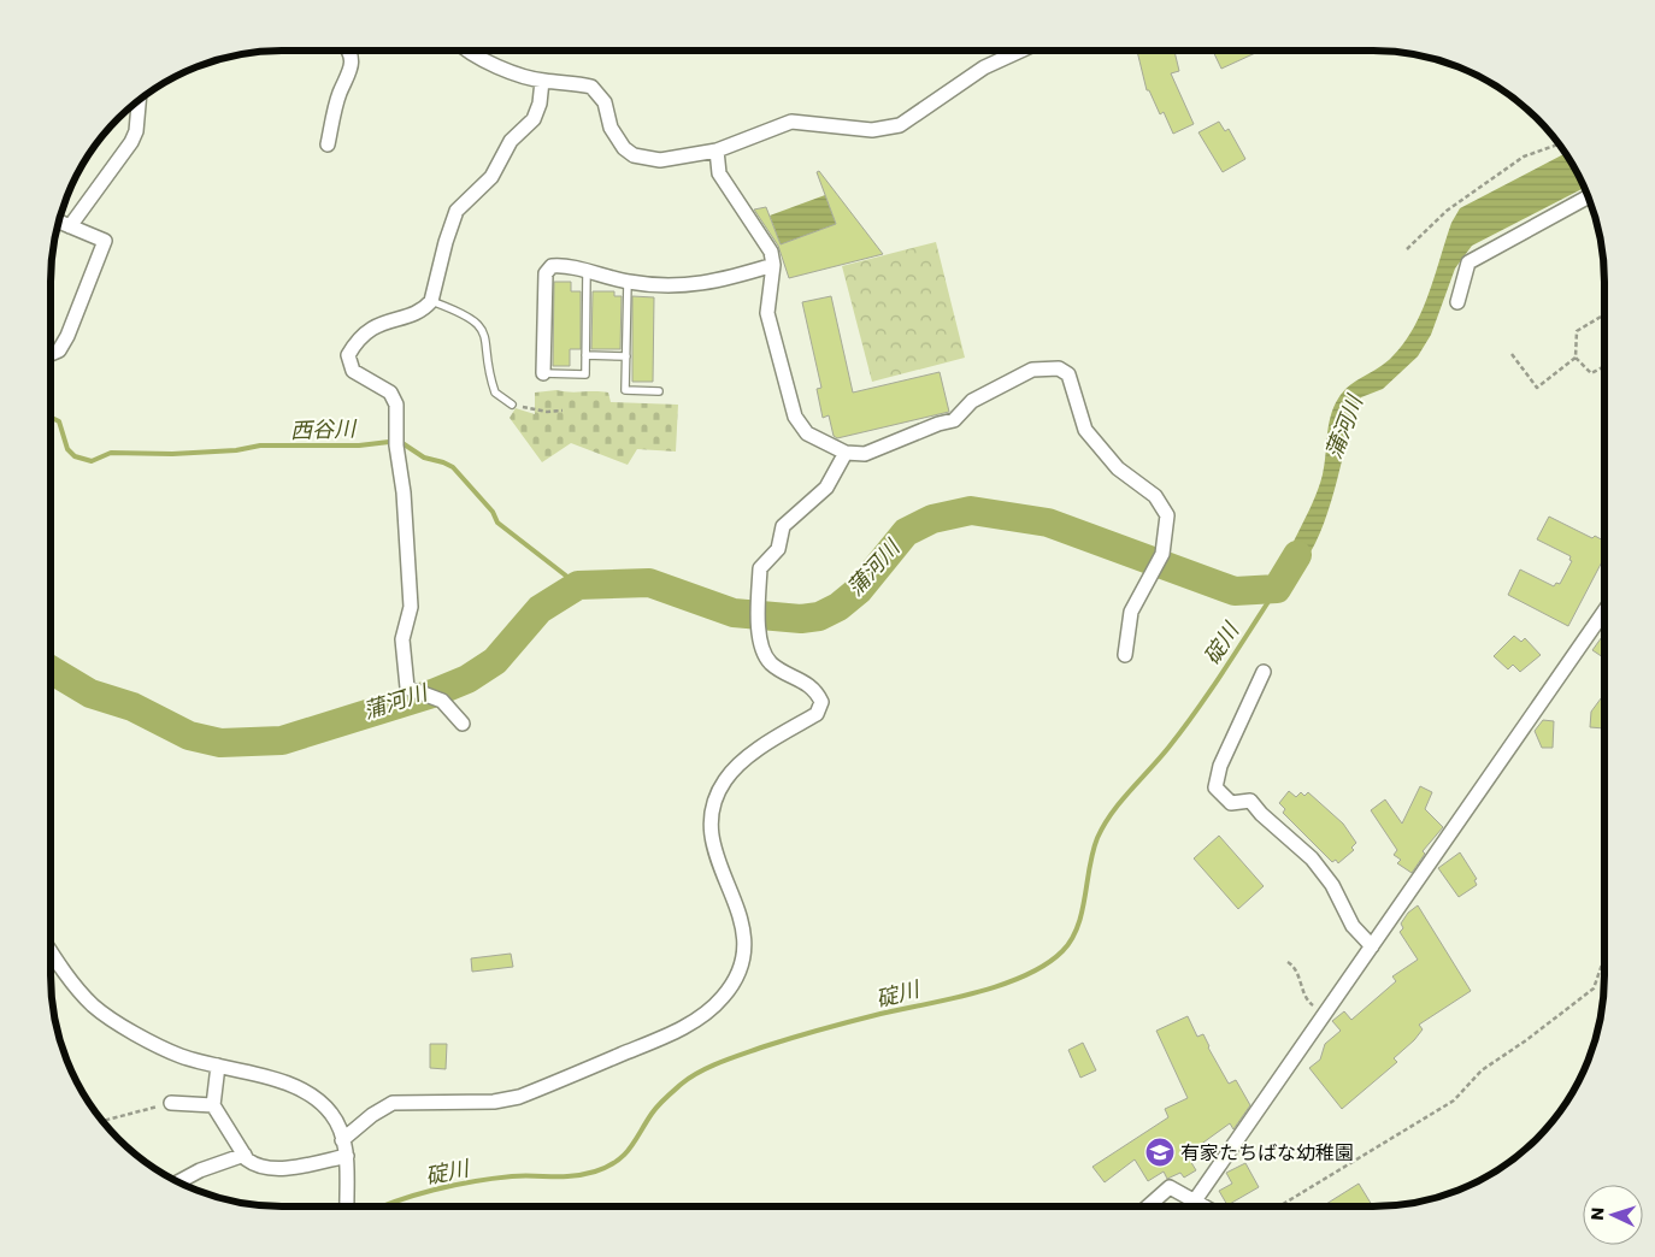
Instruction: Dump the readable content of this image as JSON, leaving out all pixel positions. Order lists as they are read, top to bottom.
{
  "water": ["蒲河川", "西谷川", "碇川"],
  "places": {
    "school or university": ["有家たちばな幼稚園"]
  },
  "north": "left"
}
